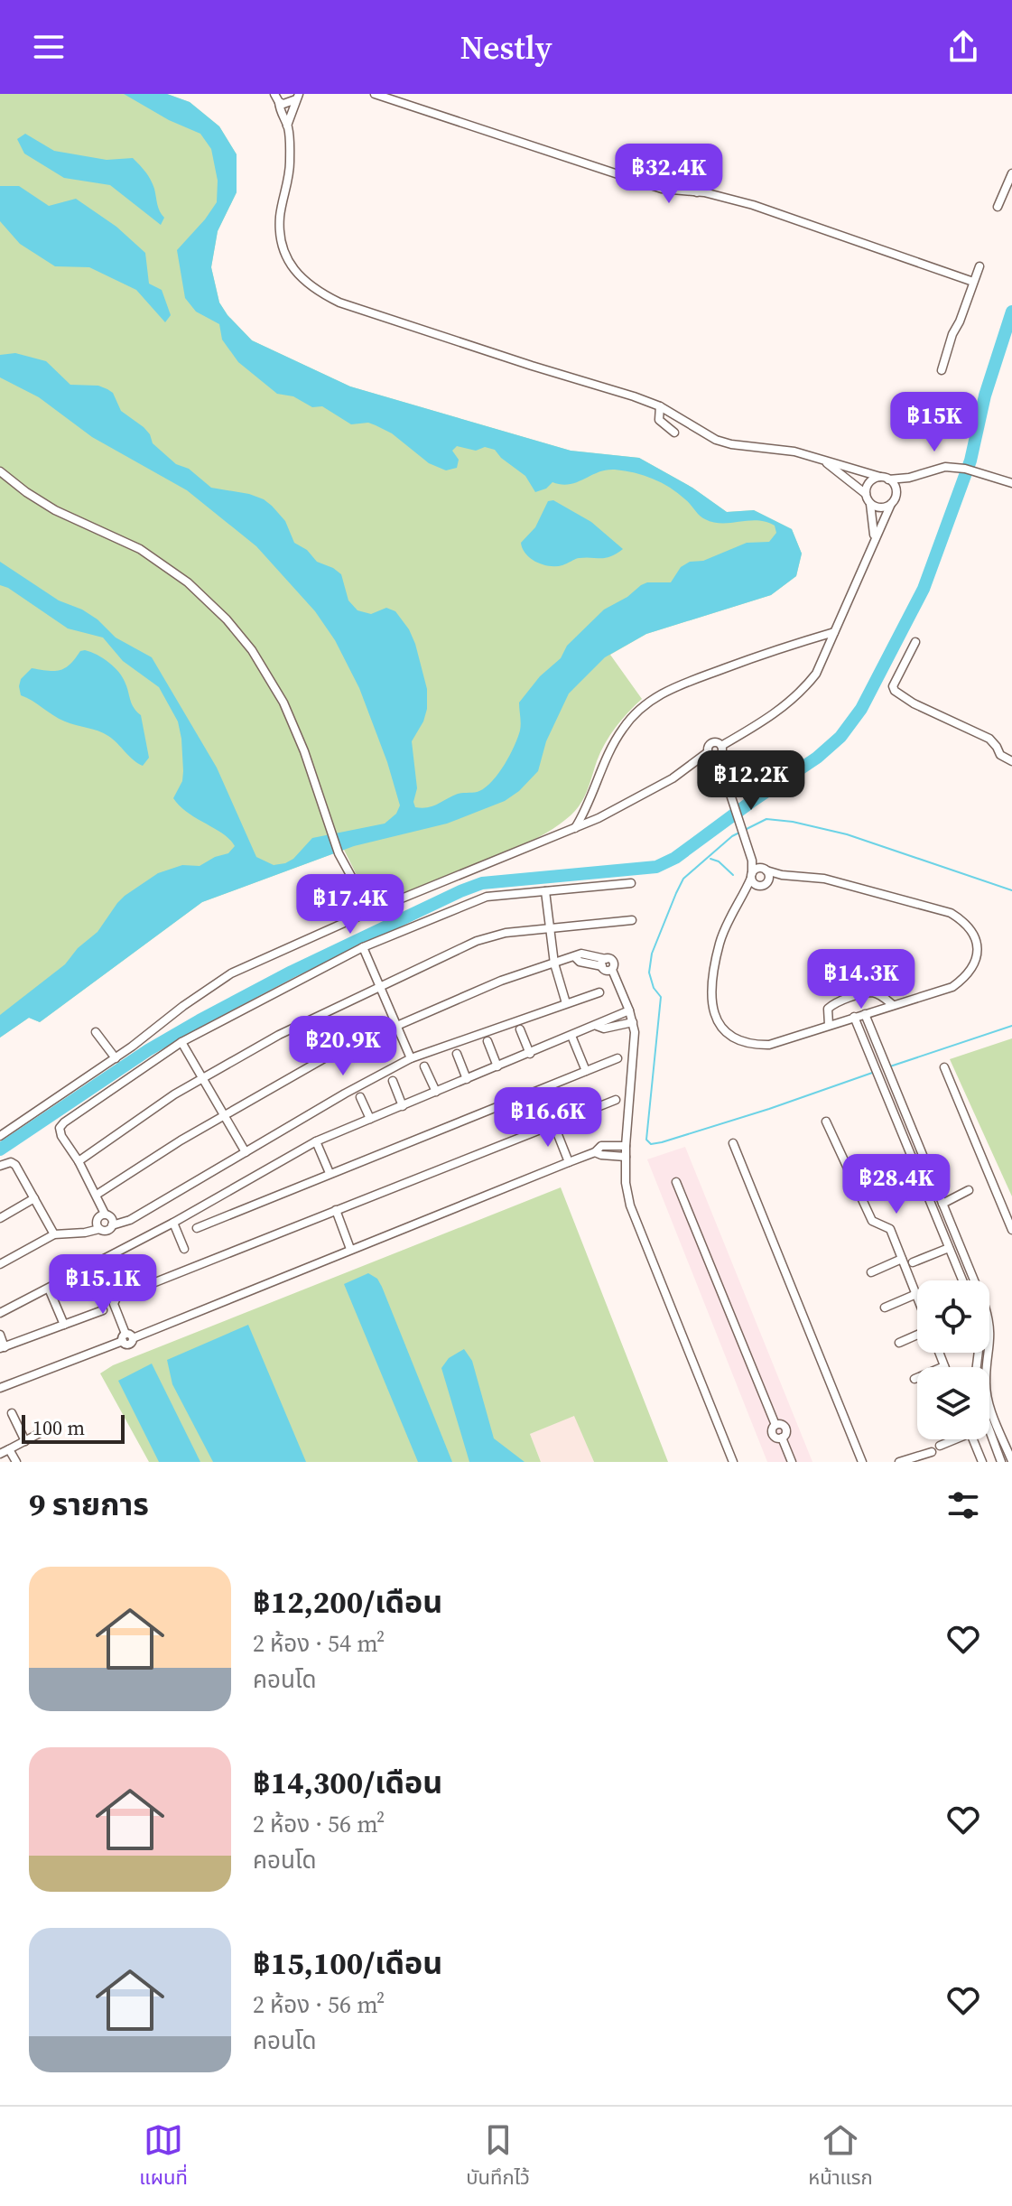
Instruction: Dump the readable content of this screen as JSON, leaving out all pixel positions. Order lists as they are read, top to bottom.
{
  "scale_bar": "100 m",
  "page": {
    "header": "Nestly",
    "price": [
      "฿32.4K",
      "฿15K",
      "฿12.2K",
      "฿17.4K",
      "฿14.3K",
      "฿20.9K",
      "฿16.6K",
      "฿28.4K",
      "฿15.1K"
    ],
    "scale": "100 m",
    "heading": "9 รายการ",
    "list": [
      {
        "name": "฿12,200/เดือน",
        "note": "2 ห้อง · 54 m² · คอนโด"
      },
      {
        "name": "฿14,300/เดือน",
        "note": "2 ห้อง · 56 m² · คอนโด"
      },
      {
        "name": "฿15,100/เดือน",
        "note": "2 ห้อง · 56 m² · คอนโด"
      }
    ],
    "tabs": ["แผนที่", "บันทึกไว้", "หน้าแรก"]
  }
}
